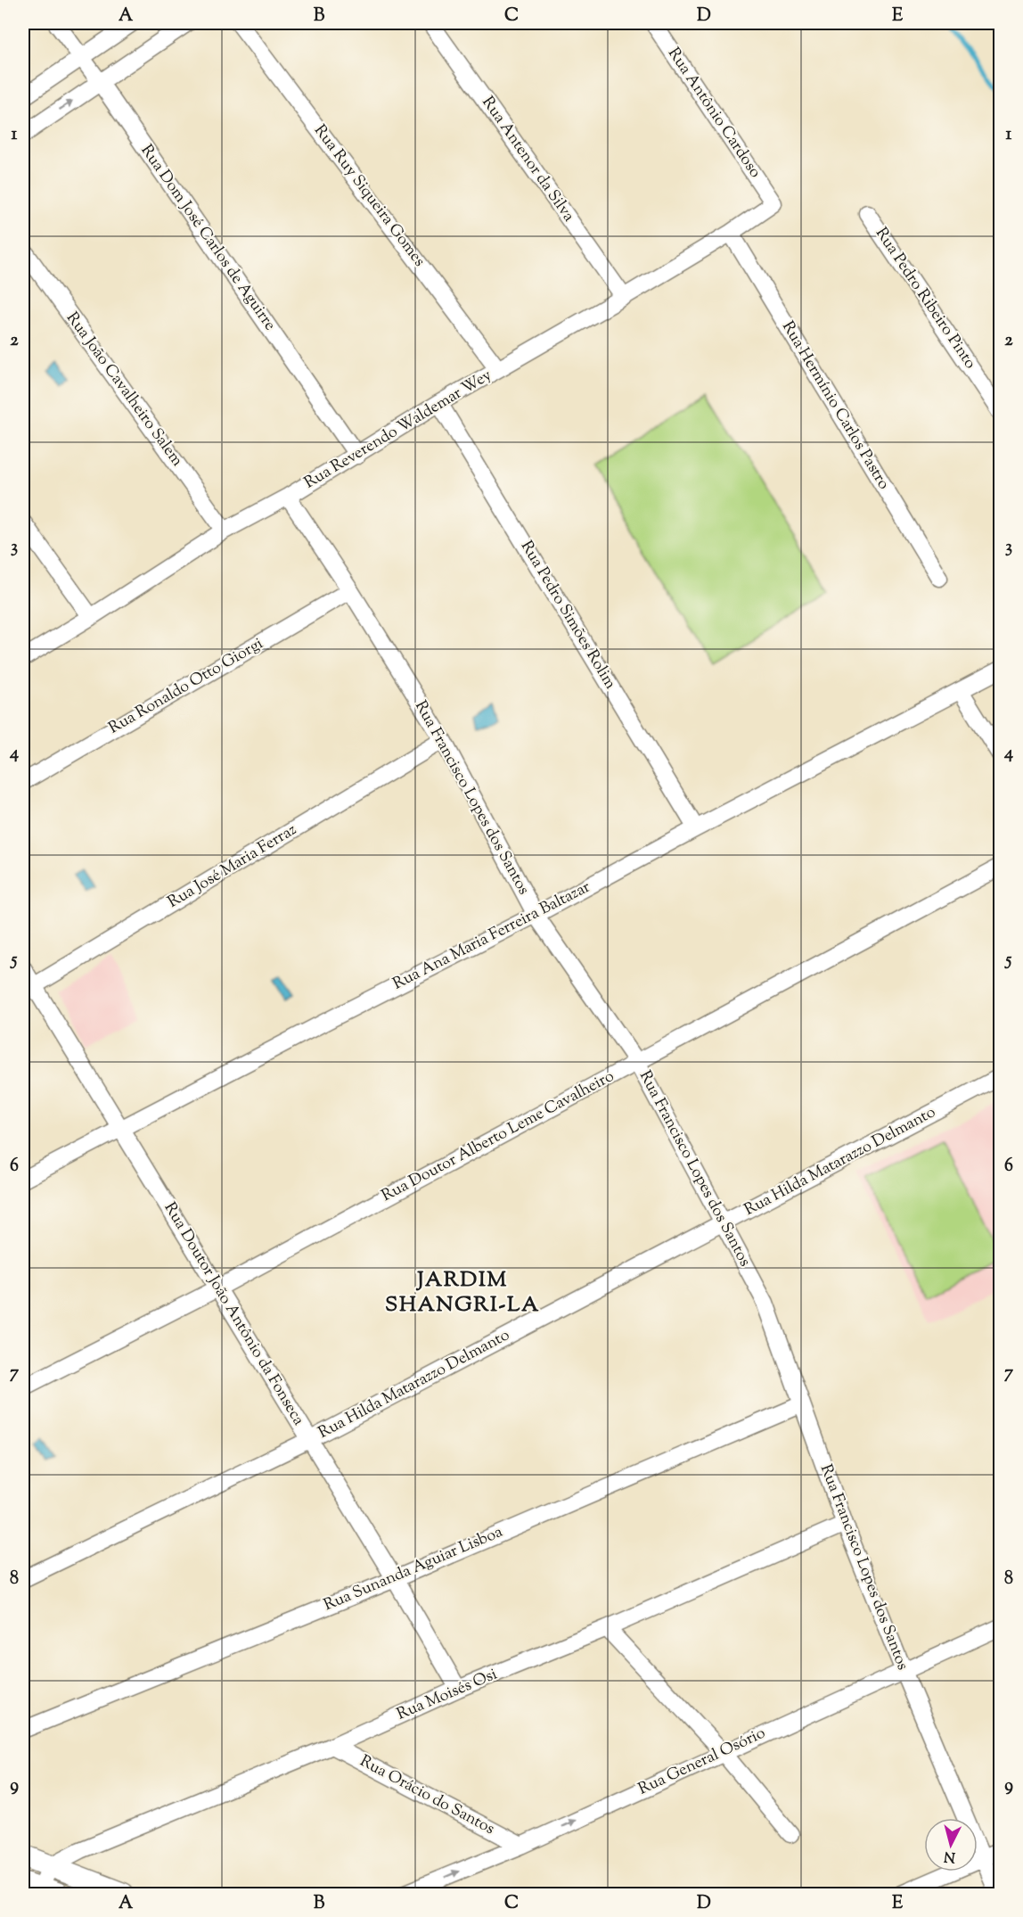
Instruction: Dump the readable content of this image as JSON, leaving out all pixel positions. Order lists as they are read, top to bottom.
{
  "streets": {
    "street": [
      "Rua Antônio Cardoso",
      "Rua Antenor da Silva",
      "Rua Ruy Siqueira Gomes",
      "Rua Dom José Carlos de Aguirre",
      "Rua Pedro Ribeiro Pinto",
      "Rua João Cavalheiro Salem",
      "Rua Hermínio Carlos Pastro",
      "Rua Reverendo Waldemar Wey",
      "Rua Pedro Simões Rolim",
      "Rua Ronaldo Otto Giorgi",
      "Rua Francisco Lopes dos Santos",
      "Rua José Maria Ferraz",
      "Rua Ana Maria Ferreira Baltazar",
      "Rua Doutor Alberto Leme Cavalheiro",
      "Rua Hilda Matarazzo Delmanto",
      "Rua Doutor João Antônio da Fonseca",
      "Rua Sunanda Aguiar Lisboa",
      "Rua Moisés Osi",
      "Rua General Osório",
      "Rua Orácio do Santos"
    ]
  },
  "crossings": [
    ["Rua Antônio Cardoso", "Rua Reverendo Waldemar Wey"],
    ["Rua Antenor da Silva", "Rua Reverendo Waldemar Wey"],
    ["Rua Ruy Siqueira Gomes", "Rua Reverendo Waldemar Wey"],
    ["Rua Dom José Carlos de Aguirre", "Rua Reverendo Waldemar Wey"],
    ["Rua João Cavalheiro Salem", "Rua Reverendo Waldemar Wey"],
    ["Rua Hermínio Carlos Pastro", "Rua Reverendo Waldemar Wey"],
    ["Rua Reverendo Waldemar Wey", "Rua Pedro Simões Rolim"],
    ["Rua Reverendo Waldemar Wey", "Rua Francisco Lopes dos Santos"],
    ["Rua Pedro Simões Rolim", "Rua Ana Maria Ferreira Baltazar"],
    ["Rua Ronaldo Otto Giorgi", "Rua Francisco Lopes dos Santos"],
    ["Rua Francisco Lopes dos Santos", "Rua José Maria Ferraz"],
    ["Rua Francisco Lopes dos Santos", "Rua Ana Maria Ferreira Baltazar"],
    ["Rua Francisco Lopes dos Santos", "Rua Doutor Alberto Leme Cavalheiro"],
    ["Rua Francisco Lopes dos Santos", "Rua Hilda Matarazzo Delmanto"],
    ["Rua Francisco Lopes dos Santos", "Rua Sunanda Aguiar Lisboa"],
    ["Rua Francisco Lopes dos Santos", "Rua Moisés Osi"],
    ["Rua Francisco Lopes dos Santos", "Rua General Osório"],
    ["Rua José Maria Ferraz", "Rua Doutor João Antônio da Fonseca"],
    ["Rua Ana Maria Ferreira Baltazar", "Rua Doutor João Antônio da Fonseca"],
    ["Rua Doutor Alberto Leme Cavalheiro", "Rua Doutor João Antônio da Fonseca"],
    ["Rua Hilda Matarazzo Delmanto", "Rua Doutor João Antônio da Fonseca"],
    ["Rua Doutor João Antônio da Fonseca", "Rua Sunanda Aguiar Lisboa"],
    ["Rua Doutor João Antônio da Fonseca", "Rua Moisés Osi"],
    ["Rua Moisés Osi", "Rua Orácio do Santos"],
    ["Rua General Osório", "Rua Orácio do Santos"]
  ],
  "one_way": ["Rua General Osório"],
  "districts": ["JARDIM SHANGRI-LA"],
  "north": "bottom",
  "grid": {
    "columns": [
      "A",
      "B",
      "C",
      "D",
      "E"
    ],
    "rows": [
      "1",
      "2",
      "3",
      "4",
      "5",
      "6",
      "7",
      "8",
      "9"
    ]
  }
}
